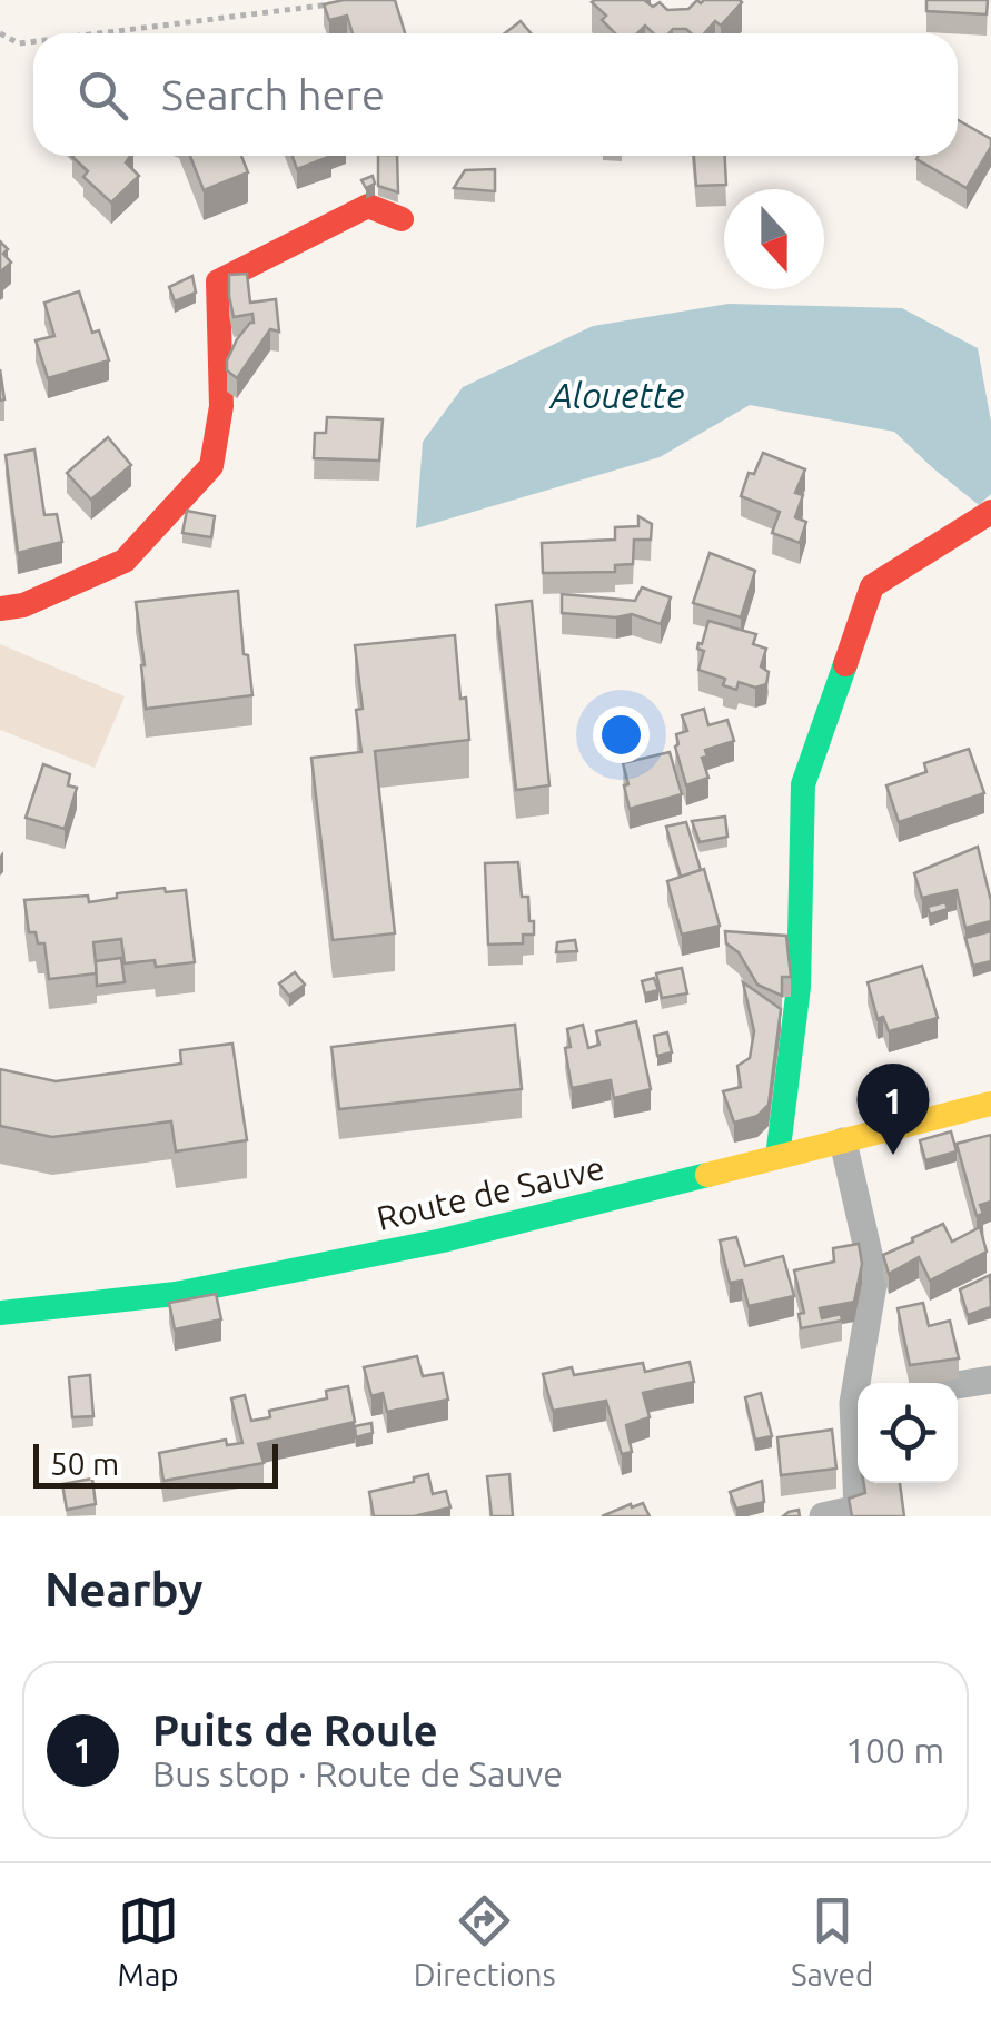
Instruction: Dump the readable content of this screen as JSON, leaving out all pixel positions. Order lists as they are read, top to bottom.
{
  "streets": {
    "street": ["Route de Sauve"]
  },
  "water": ["Alouette"],
  "scale_bar": "50 m",
  "north": "bottom",
  "page": {
    "search": "Search here",
    "pins": "1",
    "scale": "50 m",
    "heading": "Nearby",
    "list": [
      {
        "mark": "1",
        "name": "Puits de Roule",
        "note": "Bus stop · Route de Sauve",
        "value": "100 m"
      }
    ],
    "nav": ["Map", "Directions", "Saved"]
  }
}
